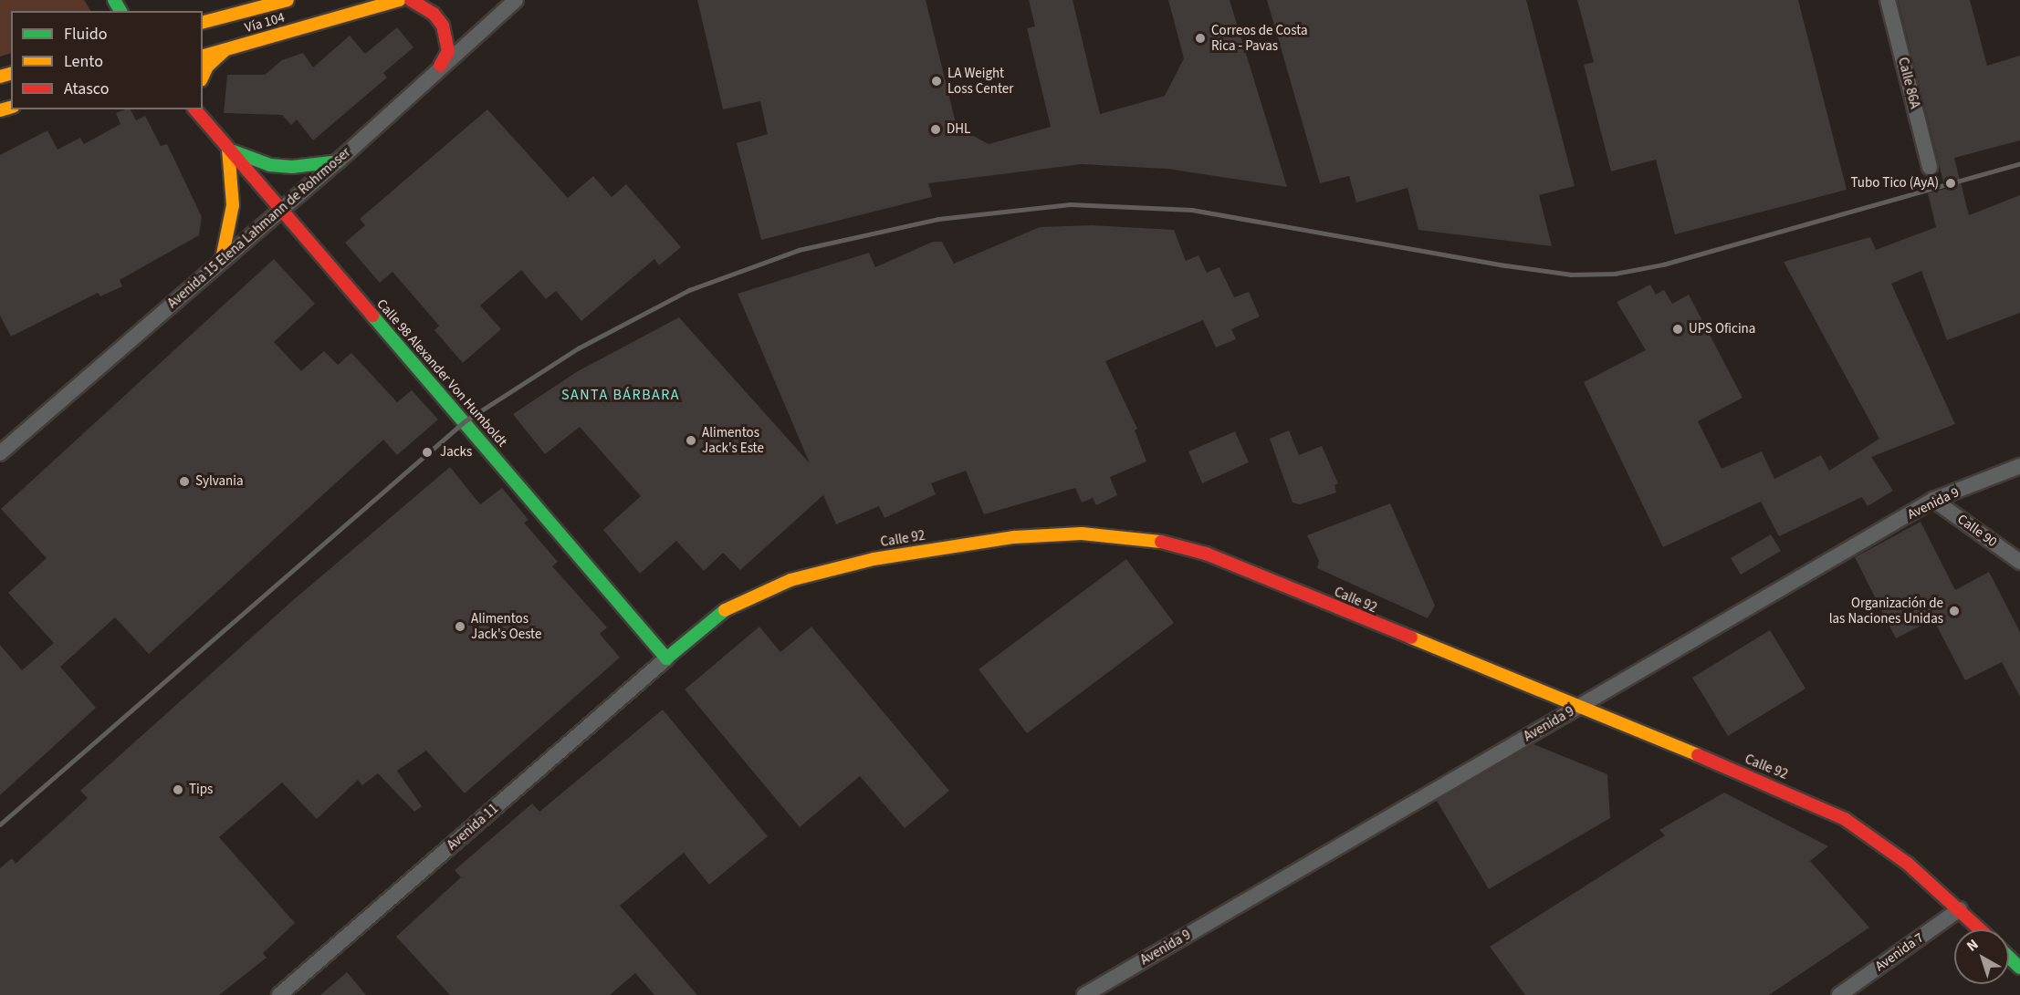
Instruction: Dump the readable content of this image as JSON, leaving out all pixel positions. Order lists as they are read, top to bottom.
{
  "streets": {
    "street": [
      "Vía 104",
      "Calle 86A",
      "Avenida 15 Elena Lahmann de Rohrmoser",
      "Calle 98 Alexander Von Humboldt",
      "Avenida 9",
      "Calle 90",
      "Calle 92",
      "Avenida 11",
      "Avenida 7"
    ]
  },
  "crossings": [
    ["Avenida 15 Elena Lahmann de Rohrmoser", "Calle 98 Alexander Von Humboldt"],
    ["Calle 98 Alexander Von Humboldt", "Calle 92"],
    ["Calle 98 Alexander Von Humboldt", "Avenida 11"],
    ["Avenida 9", "Calle 90"],
    ["Avenida 9", "Calle 92"],
    ["Calle 92", "Avenida 11"],
    ["Calle 92", "Avenida 7"]
  ],
  "districts": ["SANTA BÁRBARA"],
  "places": [
    "Correos de Costa Rica - Pavas",
    "LA Weight Loss Center",
    "DHL",
    "Tubo Tico (AyA)",
    "UPS Oficina",
    "Alimentos Jack's Este",
    "Jacks",
    "Sylvania",
    "Organización de las Naciones Unidas",
    "Alimentos Jack's Oeste",
    "Tips"
  ],
  "legend": ["Fluido", "Lento", "Atasco"],
  "north": "top left"
}
